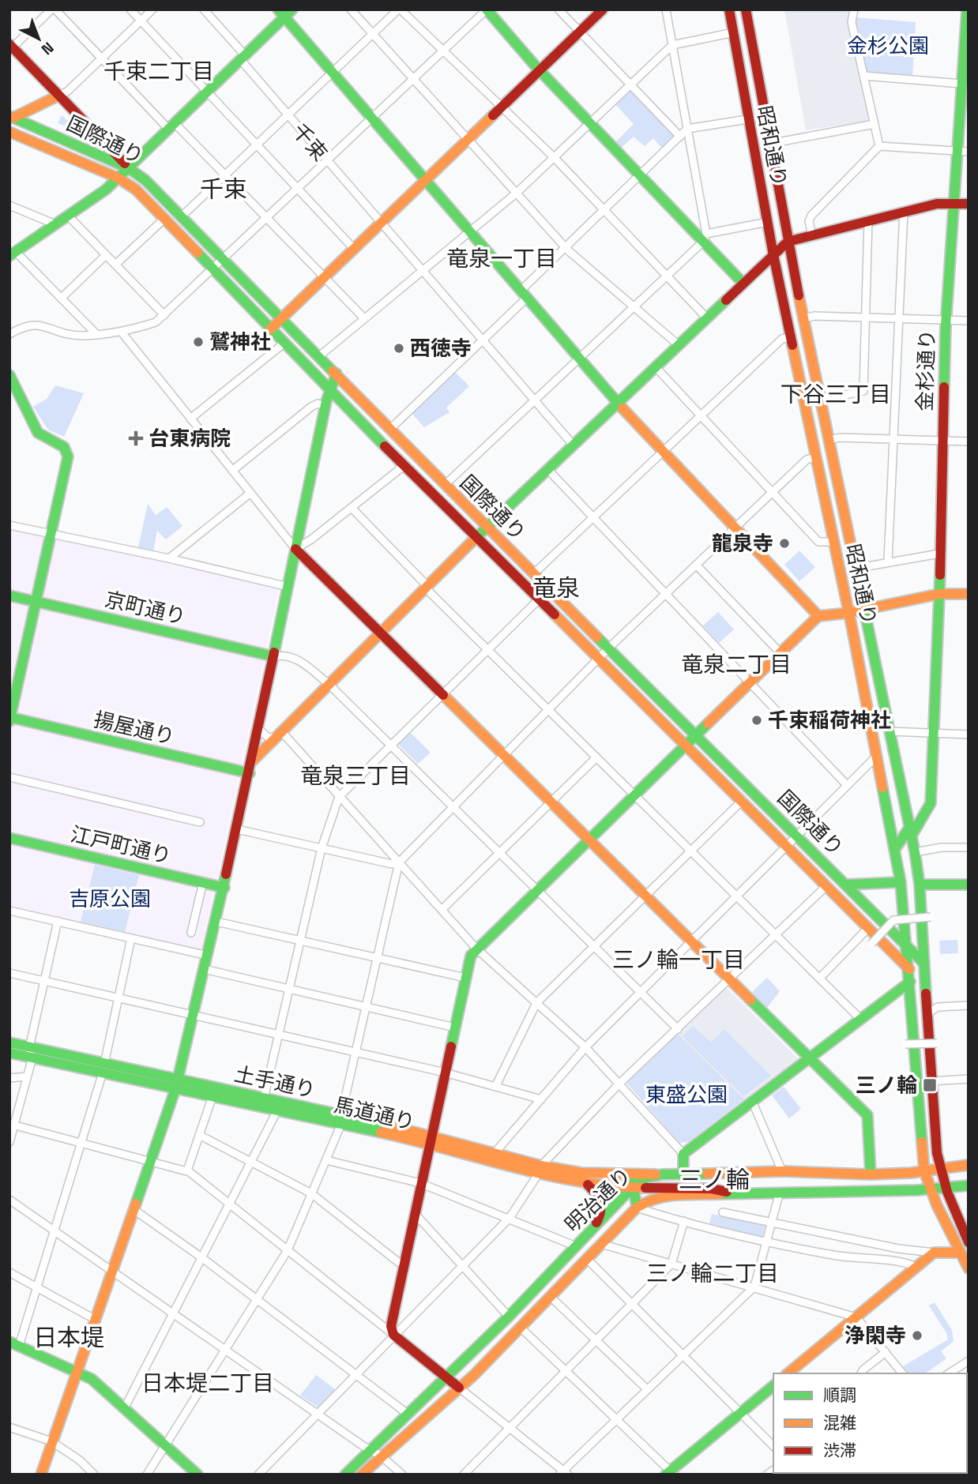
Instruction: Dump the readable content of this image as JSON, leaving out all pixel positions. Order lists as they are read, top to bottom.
{
  "streets": {
    "main road": [
      "国際通り",
      "昭和通り",
      "金杉通り",
      "京町通り",
      "揚屋通り",
      "江戸町通り",
      "土手通り",
      "馬道通り",
      "明治通り"
    ],
    "street": ["千束"]
  },
  "crossings": [
    ["国際通り", "昭和通り"],
    ["昭和通り", "金杉通り"],
    ["昭和通り", "明治通り"],
    ["土手通り", "馬道通り"],
    ["馬道通り", "明治通り"]
  ],
  "districts": [
    "千束二丁目",
    "千束",
    "竜泉一丁目",
    "下谷三丁目",
    "竜泉",
    "竜泉二丁目",
    "竜泉三丁目",
    "三ノ輪一丁目",
    "三ノ輪",
    "三ノ輪二丁目",
    "日本堤",
    "日本堤二丁目"
  ],
  "parks": ["金杉公園", "吉原公園", "東盛公園"],
  "places": {
    "other": [
      "鷲神社",
      "西徳寺",
      "龍泉寺",
      "千束稲荷神社",
      "浄閑寺"
    ],
    "health": ["台東病院"],
    "transit": ["三ノ輪"]
  },
  "legend": ["順調", "混雑", "渋滞"],
  "north": "bottom right"
}
